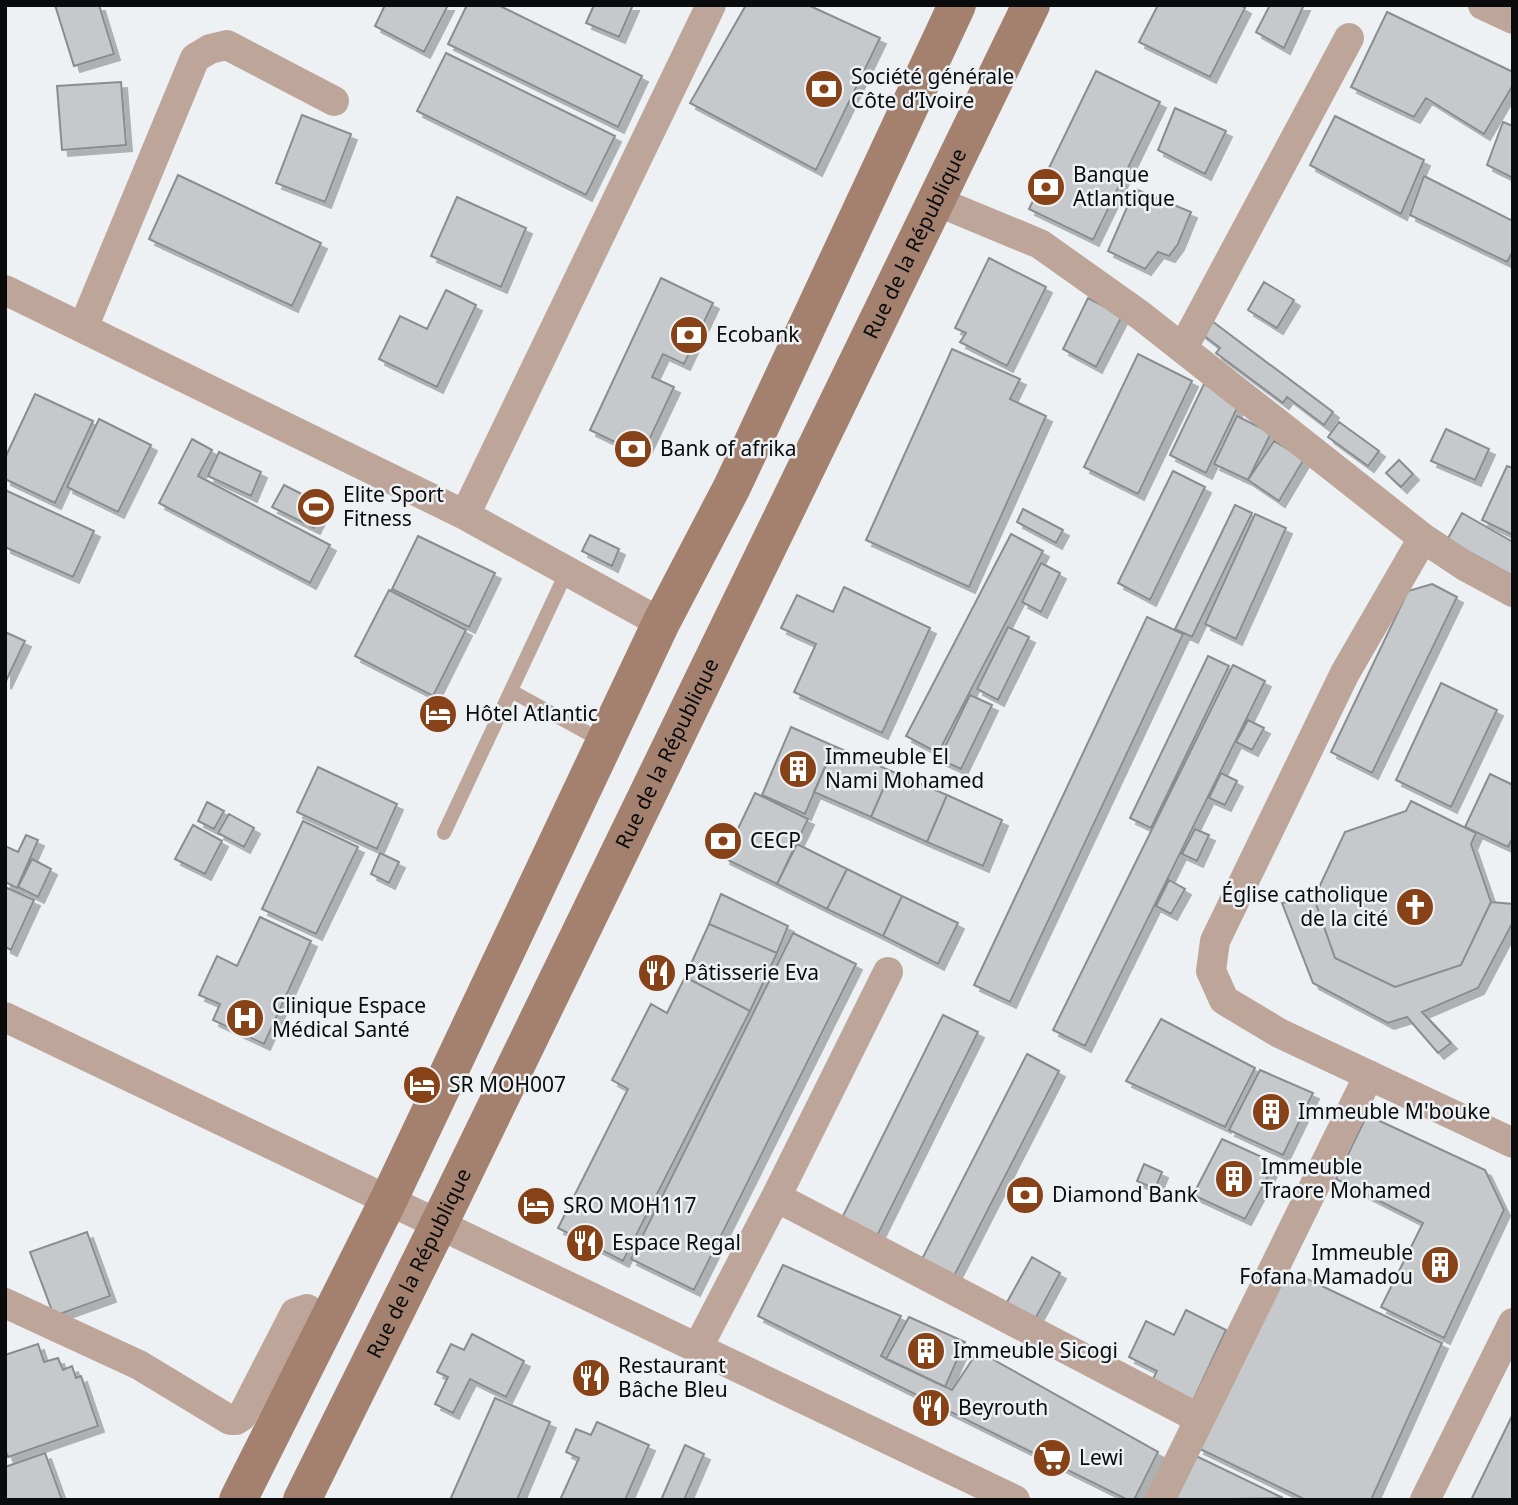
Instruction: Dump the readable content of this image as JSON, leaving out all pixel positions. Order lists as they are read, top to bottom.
{
  "streets": {
    "main road": ["Rue de la République"]
  },
  "places": {
    "bank": [
      "Société générale Côte d’Ivoire",
      "Banque Atlantique",
      "Ecobank",
      "Bank of afrika",
      "CECP",
      "Diamond Bank"
    ],
    "sports": ["Elite Sport Fitness"],
    "hotel": ["Hôtel Atlantic", "SR MOH007", "SRO MOH117"],
    "building": [
      "Immeuble El Nami Mohamed",
      "Immeuble M'bouke",
      "Immeuble Traore Mohamed",
      "Immeuble Fofana Mamadou",
      "Immeuble Sicogi"
    ],
    "church": ["Église catholique de la cité"],
    "restaurant": [
      "Pâtisserie Eva",
      "Espace Regal",
      "Restaurant Bâche Bleu",
      "Beyrouth"
    ],
    "hospital": ["Clinique Espace Médical Santé"],
    "supermarket": ["Lewi"]
  }
}
